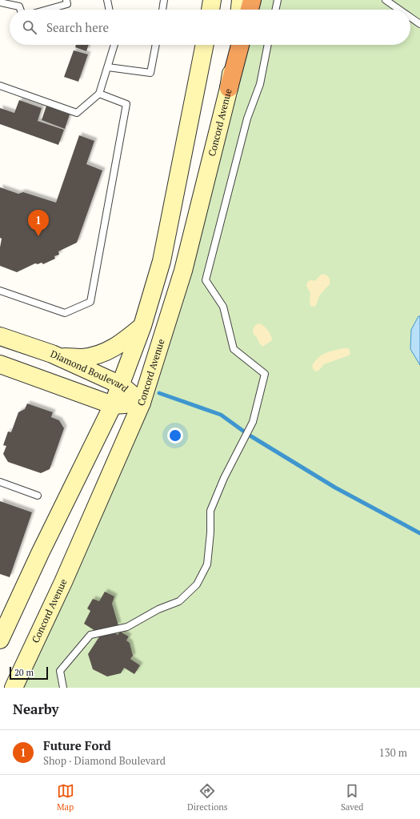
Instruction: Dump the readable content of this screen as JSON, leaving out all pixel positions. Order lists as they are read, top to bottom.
{
  "streets": {
    "main road": ["Concord Avenue", "Diamond Boulevard"]
  },
  "crossings": [
    ["Concord Avenue", "Diamond Boulevard"]
  ],
  "scale_bar": "20 m",
  "page": {
    "search": "Search here",
    "pins": "1",
    "scale": "20 m",
    "heading": "Nearby",
    "list": [
      {
        "mark": "1",
        "name": "Future Ford",
        "note": "Shop · Diamond Boulevard",
        "value": "130 m"
      }
    ],
    "nav": ["Map", "Directions", "Saved"]
  }
}
